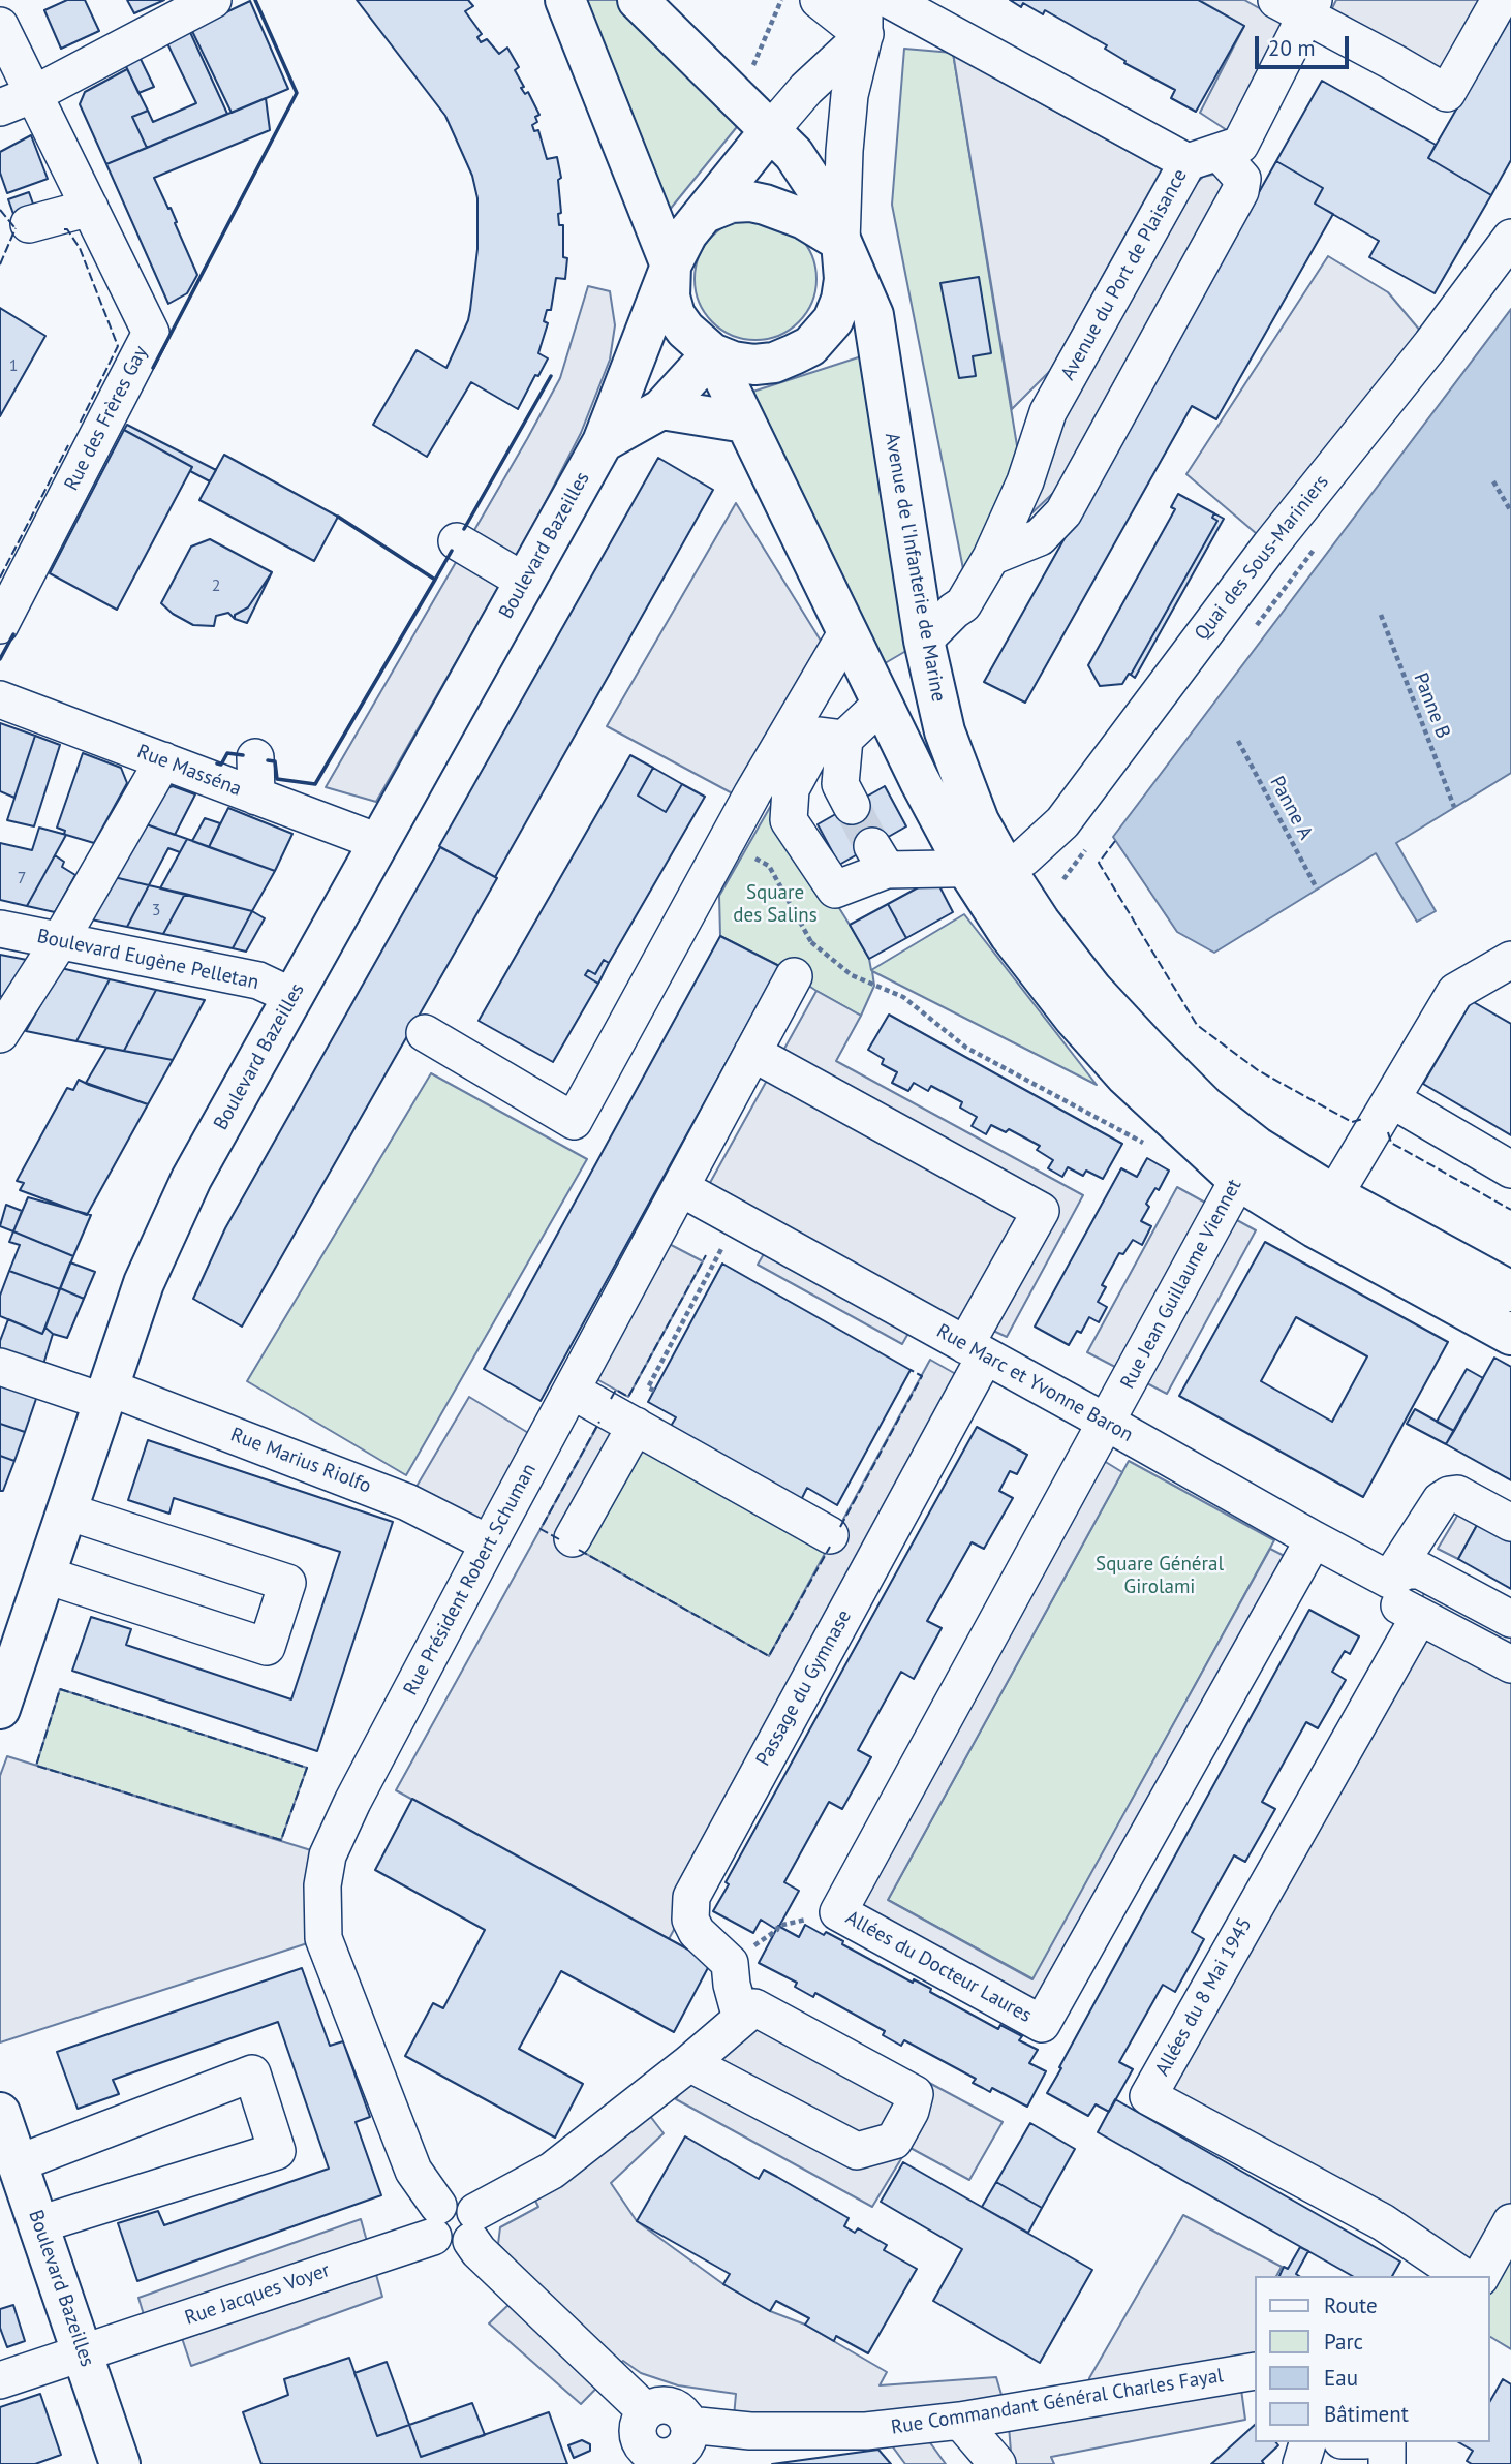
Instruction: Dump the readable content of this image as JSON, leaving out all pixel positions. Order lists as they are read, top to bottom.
{
  "streets": {
    "main road": ["Boulevard Bazeilles", "Avenue de l'Infanterie de Marine"],
    "street": [
      "Avenue du Port de Plaisance",
      "Rue des Frères Gay",
      "Quai des Sous-Mariniers",
      "Rue Masséna",
      "Boulevard Eugène Pelletan",
      "Rue Jean Guillaume Viennet",
      "Rue Marc et Yvonne Baron",
      "Rue Marius Riolfo",
      "Rue Président Robert Schuman",
      "Passage du Gymnase",
      "Allées du Docteur Laures",
      "Allées du 8 Mai 1945",
      "Rue Jacques Voyer",
      "Rue Commandant Général Charles Fayal"
    ],
    "path": ["Panne B", "Panne A"]
  },
  "crossings": [
    ["Avenue du Port de Plaisance", "Avenue de l'Infanterie de Marine"],
    ["Boulevard Bazeilles", "Avenue de l'Infanterie de Marine"],
    ["Boulevard Bazeilles", "Rue Masséna"],
    ["Boulevard Bazeilles", "Boulevard Eugène Pelletan"],
    ["Boulevard Bazeilles", "Rue Marius Riolfo"],
    ["Boulevard Bazeilles", "Rue Jacques Voyer"],
    ["Quai des Sous-Mariniers", "Avenue de l'Infanterie de Marine"],
    ["Avenue de l'Infanterie de Marine", "Rue Jean Guillaume Viennet"],
    ["Rue Jean Guillaume Viennet", "Rue Marc et Yvonne Baron"],
    ["Rue Jean Guillaume Viennet", "Allées du Docteur Laures"],
    ["Rue Marc et Yvonne Baron", "Rue Président Robert Schuman"],
    ["Rue Marc et Yvonne Baron", "Passage du Gymnase"],
    ["Rue Marc et Yvonne Baron", "Allées du Docteur Laures"],
    ["Rue Marius Riolfo", "Rue Président Robert Schuman"],
    ["Rue Président Robert Schuman", "Passage du Gymnase"],
    ["Rue Président Robert Schuman", "Rue Jacques Voyer"]
  ],
  "parks": ["Square des Salins", "Square Général Girolami"],
  "house_numbers": [
    "1",
    "2",
    "7",
    "3"
  ],
  "legend": [
    "Route",
    "Parc",
    "Eau",
    "Bâtiment"
  ],
  "scale_bar": "20 m"
}
